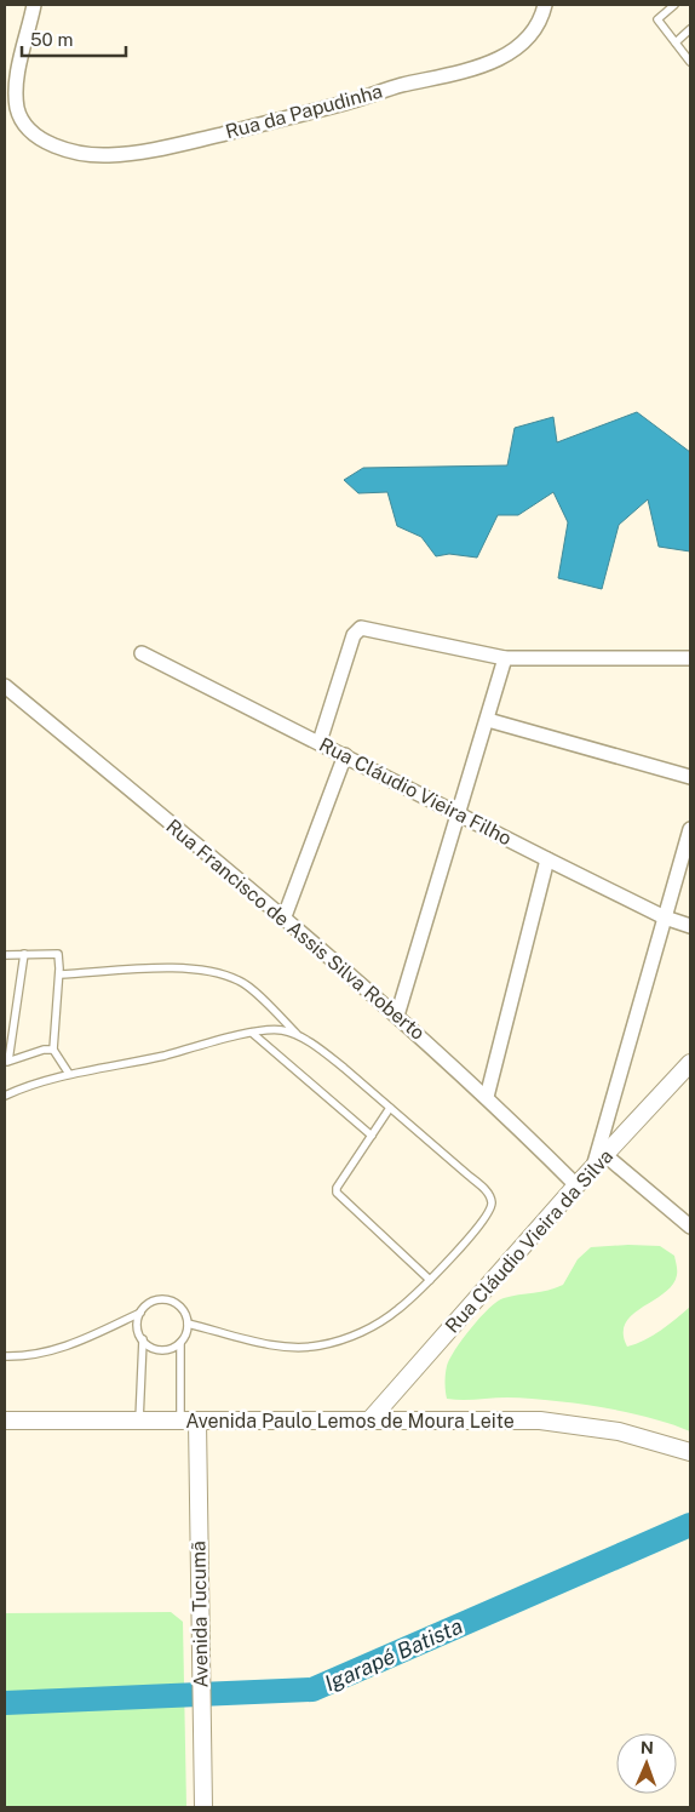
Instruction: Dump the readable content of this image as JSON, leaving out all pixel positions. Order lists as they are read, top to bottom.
{
  "streets": {
    "street": [
      "Rua da Papudinha",
      "Rua Cláudio Vieira Filho",
      "Rua Francisco de Assis Silva Roberto",
      "Rua Cláudio Vieira da Silva",
      "Avenida Paulo Lemos de Moura Leite",
      "Avenida Tucumã"
    ]
  },
  "crossings": [
    ["Rua Francisco de Assis Silva Roberto", "Rua Cláudio Vieira da Silva"],
    ["Rua Cláudio Vieira da Silva", "Avenida Paulo Lemos de Moura Leite"],
    ["Avenida Paulo Lemos de Moura Leite", "Avenida Tucumã"]
  ],
  "water": ["Igarapé Batista"],
  "scale_bar": "50 m",
  "north": "top"
}
